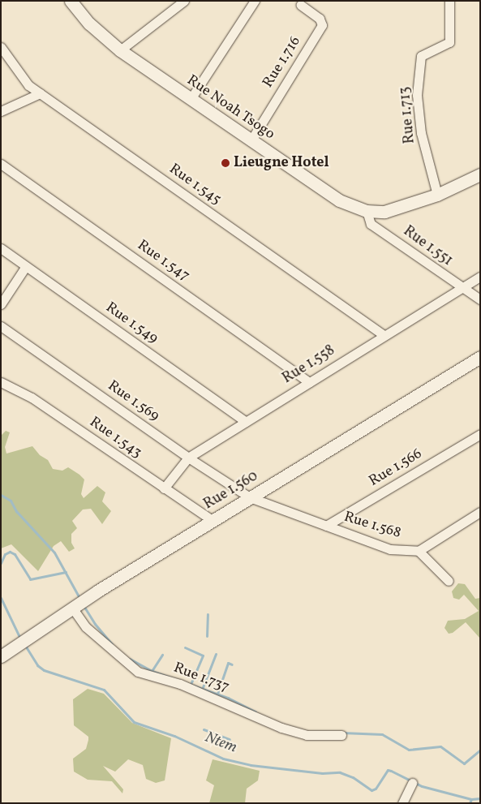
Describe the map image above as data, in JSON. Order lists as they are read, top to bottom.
{
  "streets": {
    "main road": ["Rue Noah Tsogo", "Rue 1.560"],
    "street": [
      "Rue 1.716",
      "Rue 1.713",
      "Rue 1.545",
      "Rue 1.551",
      "Rue 1.547",
      "Rue 1.549",
      "Rue 1.558",
      "Rue 1.569",
      "Rue 1.543",
      "Rue 1.566",
      "Rue 1.568",
      "Rue 1.737"
    ]
  },
  "crossings": [
    ["Rue 1.716", "Rue Noah Tsogo"],
    ["Rue Noah Tsogo", "Rue 1.713"],
    ["Rue Noah Tsogo", "Rue 1.551"],
    ["Rue 1.545", "Rue 1.558"],
    ["Rue 1.551", "Rue 1.558"],
    ["Rue 1.547", "Rue 1.558"],
    ["Rue 1.549", "Rue 1.558"],
    ["Rue 1.558", "Rue 1.569"],
    ["Rue 1.558", "Rue 1.543"],
    ["Rue 1.569", "Rue 1.560"],
    ["Rue 1.569", "Rue 1.568"],
    ["Rue 1.543", "Rue 1.560"],
    ["Rue 1.566", "Rue 1.568"],
    ["Rue 1.560", "Rue 1.568"],
    ["Rue 1.560", "Rue 1.737"]
  ],
  "water": ["Ntem"],
  "places": ["Lieugne Hotel"]
}
